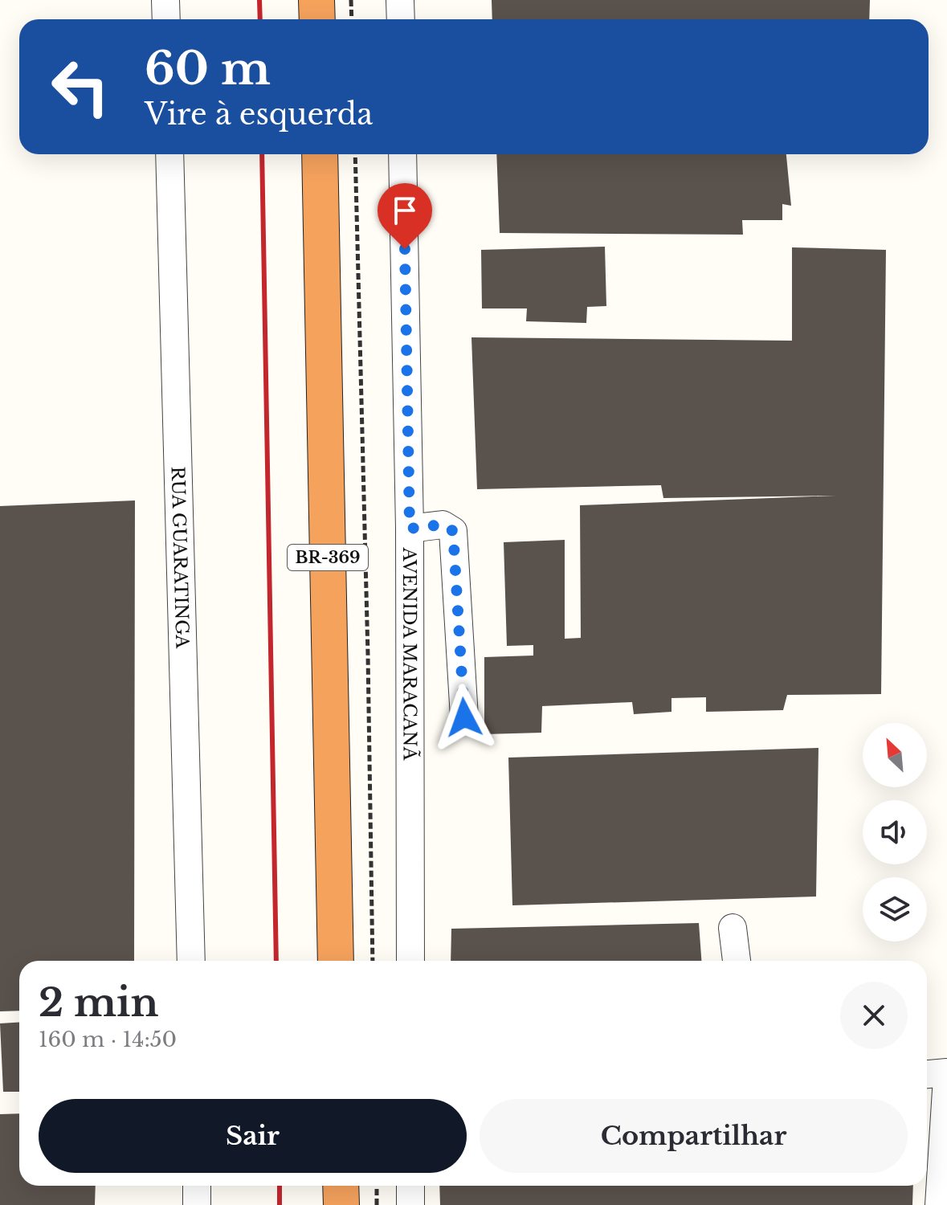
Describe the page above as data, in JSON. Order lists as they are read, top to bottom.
{
  "streets": {
    "highway": ["BR-369"],
    "street": ["RUA GUARATINGA", "AVENIDA MARACANÃ"]
  },
  "north": "top left",
  "page": {
    "turn": ["60 m", "Vire à esquerda"],
    "heading": ["2 min", "160 m · 14:50"],
    "buttons": ["Sair", "Compartilhar"]
  }
}
